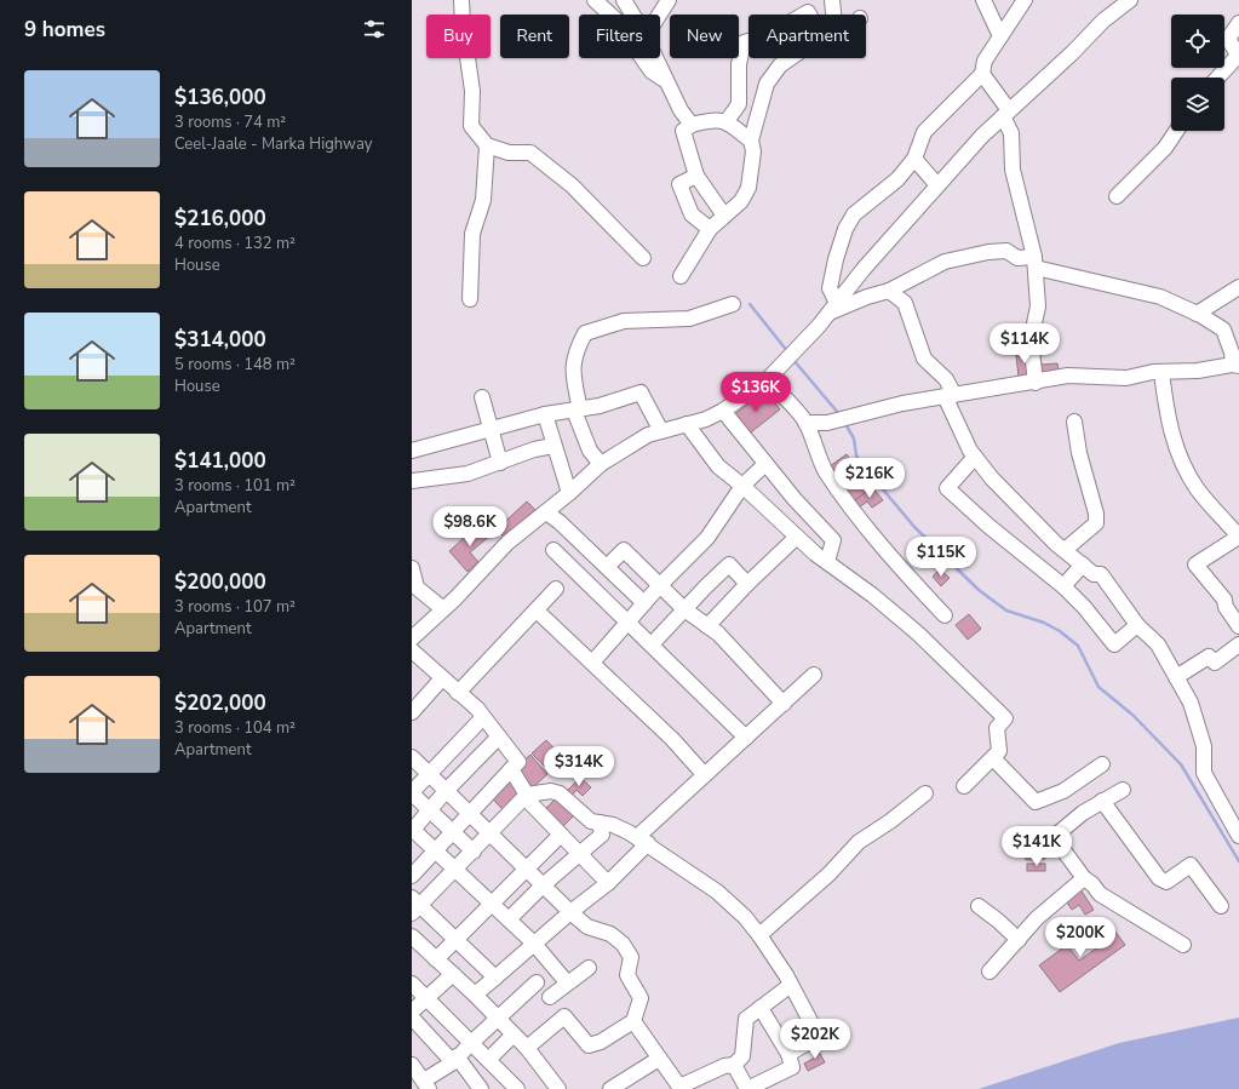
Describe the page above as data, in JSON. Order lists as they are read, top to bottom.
{
  "page": {
    "heading": "9 homes",
    "chip": [
      "Buy",
      "Rent",
      "Filters",
      "New",
      "Apartment"
    ],
    "list": [
      {
        "name": "$136,000",
        "note": "3 rooms · 74 m² · Ceel-Jaale - Marka Highway"
      },
      {
        "name": "$216,000",
        "note": "4 rooms · 132 m² · House"
      },
      {
        "name": "$314,000",
        "note": "5 rooms · 148 m² · House"
      },
      {
        "name": "$141,000",
        "note": "3 rooms · 101 m² · Apartment"
      },
      {
        "name": "$200,000",
        "note": "3 rooms · 107 m² · Apartment"
      },
      {
        "name": "$202,000",
        "note": "3 rooms · 104 m² · Apartment"
      }
    ],
    "price": [
      "$114K",
      "$136K",
      "$216K",
      "$98.6K",
      "$115K",
      "$314K",
      "$141K",
      "$200K",
      "$202K"
    ]
  }
}
